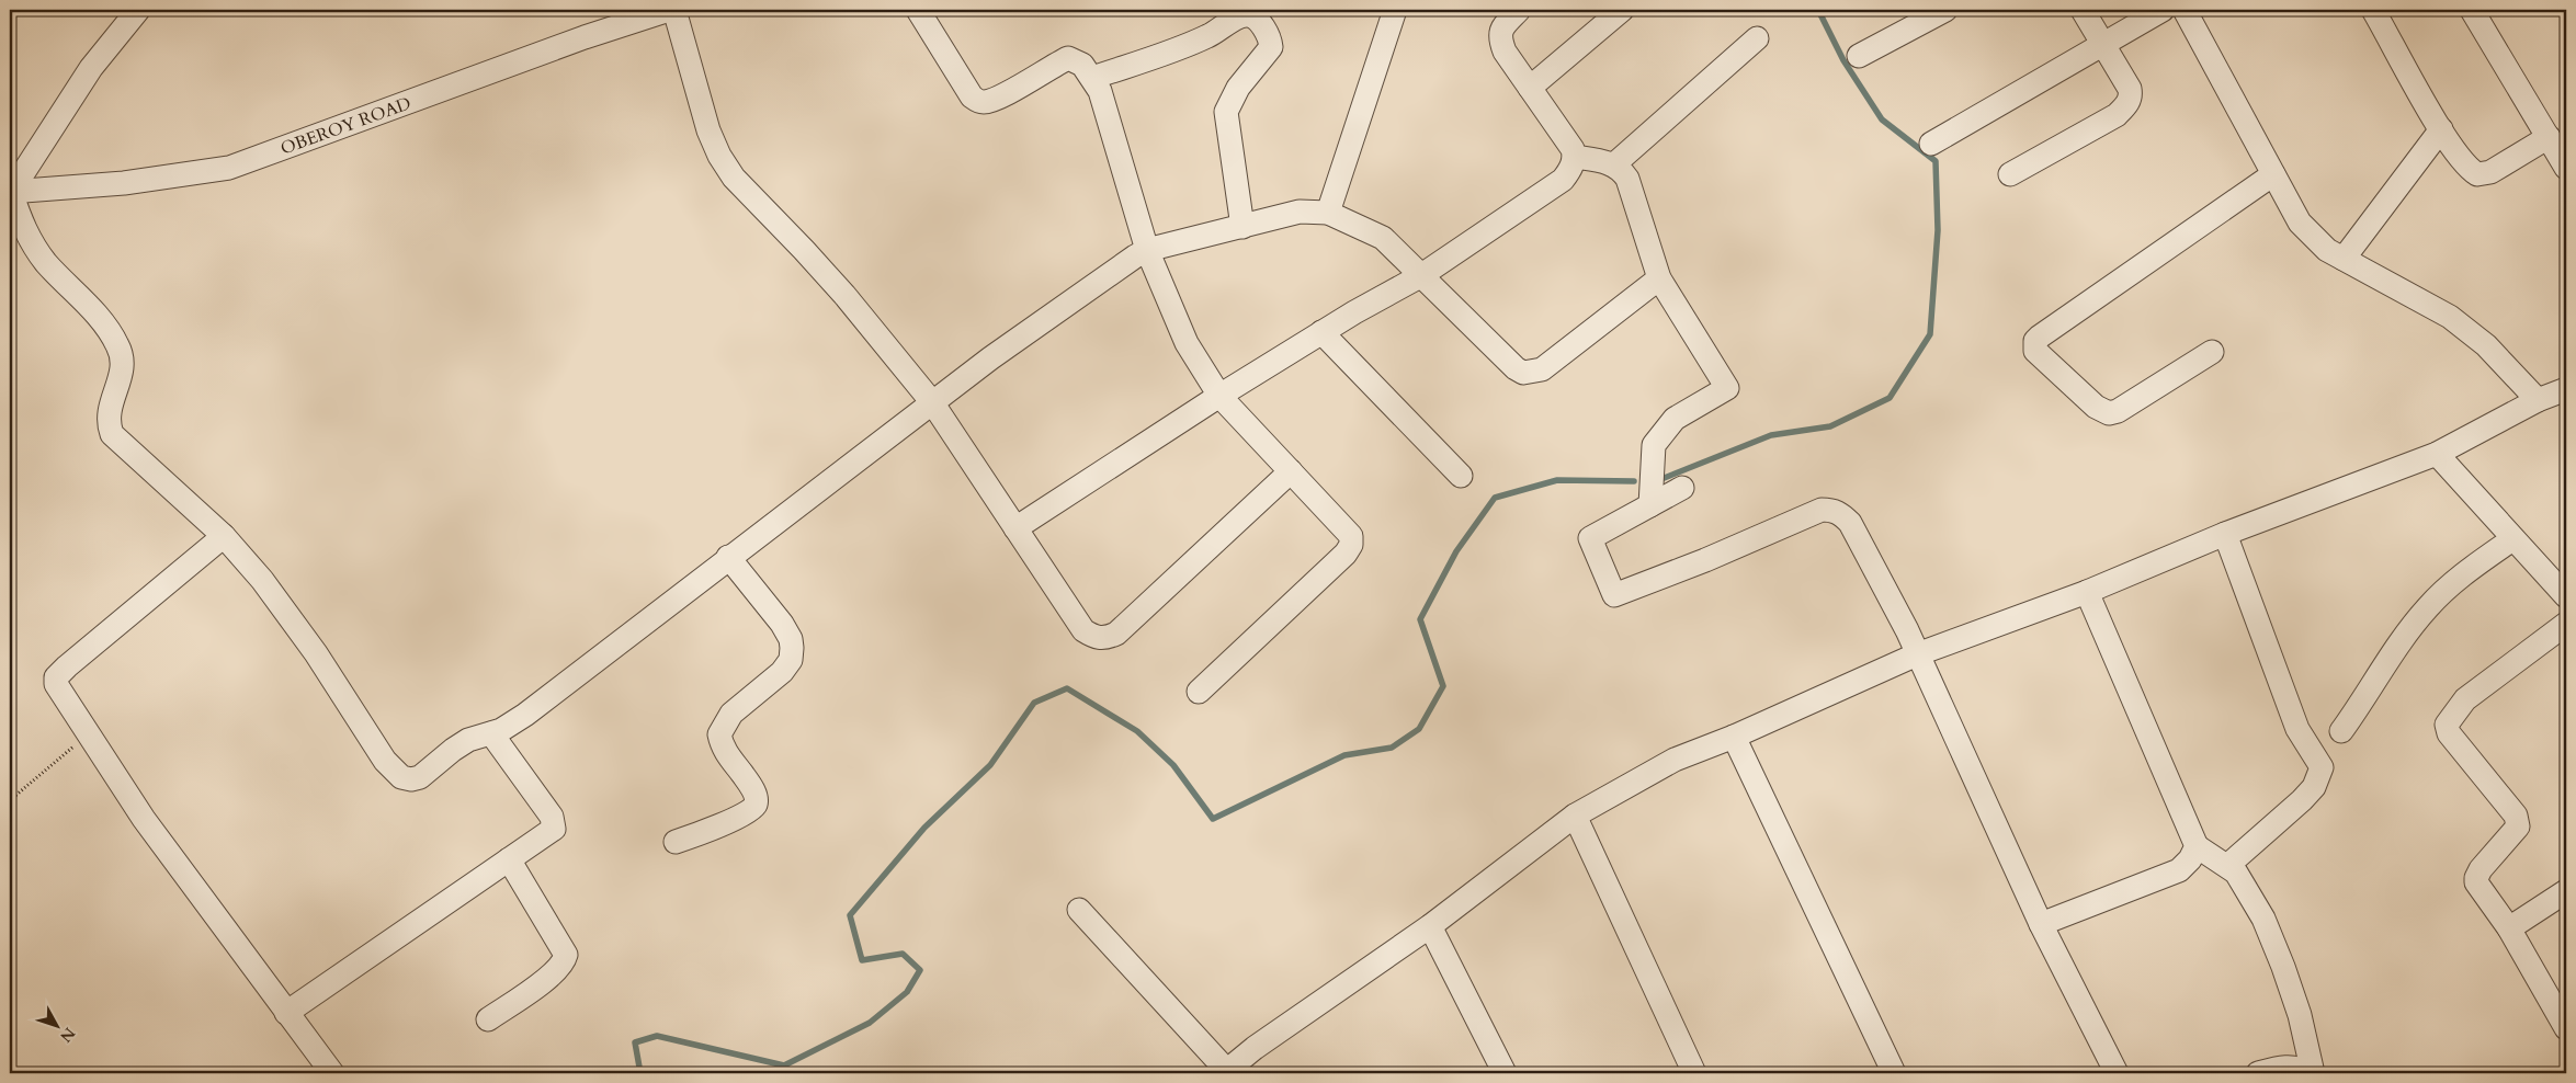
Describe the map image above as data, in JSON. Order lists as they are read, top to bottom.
{
  "streets": {
    "street": ["OBEROY ROAD"]
  },
  "north": "bottom right"
}
